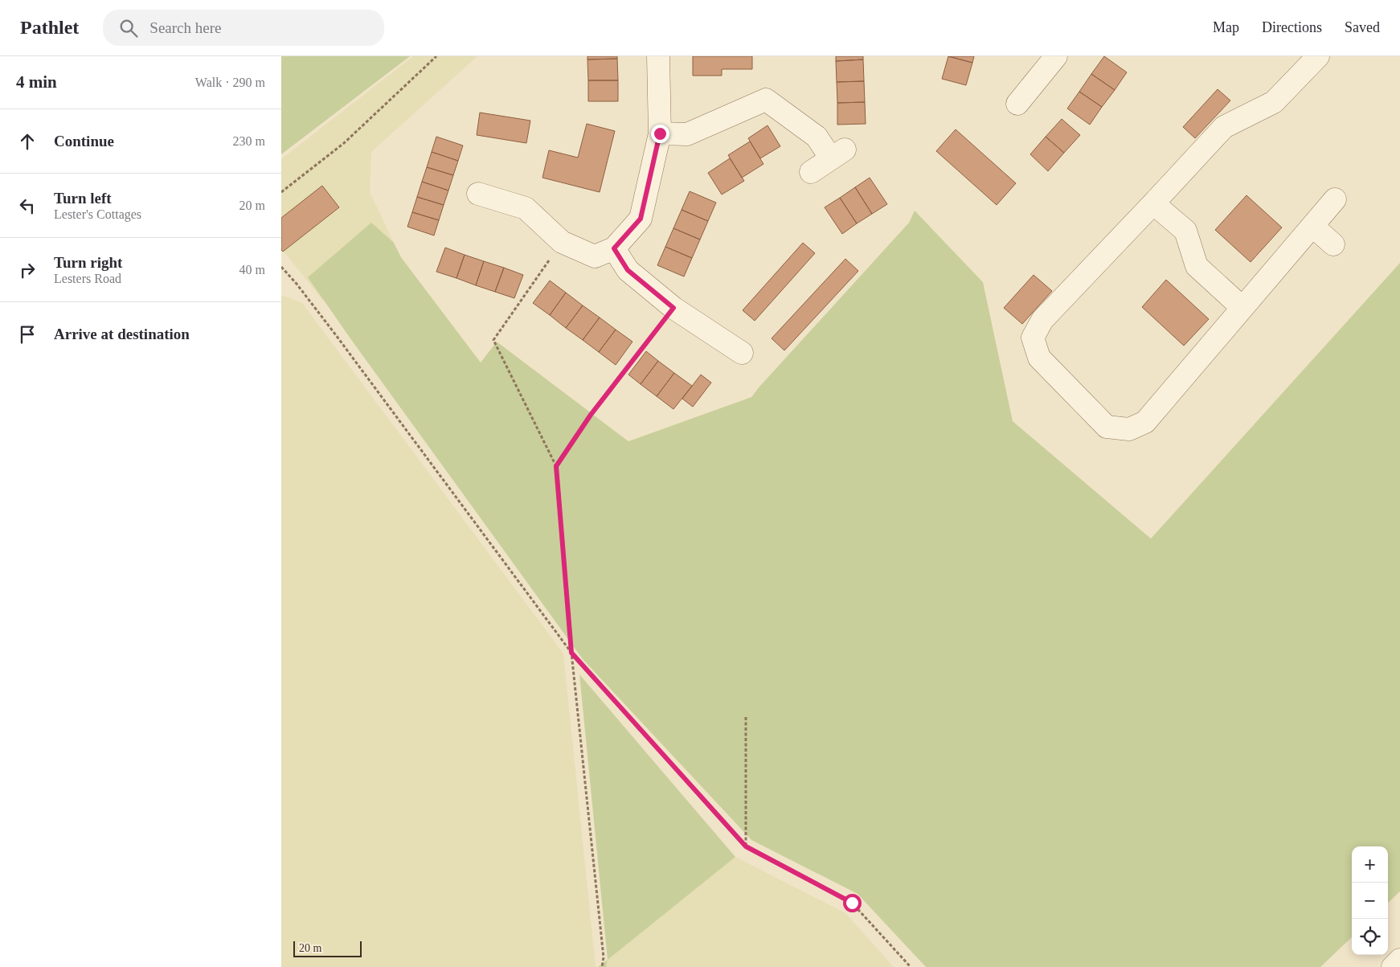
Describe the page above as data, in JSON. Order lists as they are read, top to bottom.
{
  "scale_bar": "20 m",
  "page": {
    "header": "Pathlet",
    "search": "Search here",
    "nav": ["Map", "Directions", "Saved"],
    "heading": ["4 min", "Walk · 290 m"],
    "list": [
      ["Continue", "230 m"],
      ["Turn left", "Lester's Cottages", "20 m"],
      ["Turn right", "Lesters Road", "40 m"],
      "Arrive at destination"
    ],
    "map_buttons": ["+", "−"],
    "scale": "20 m"
  }
}
